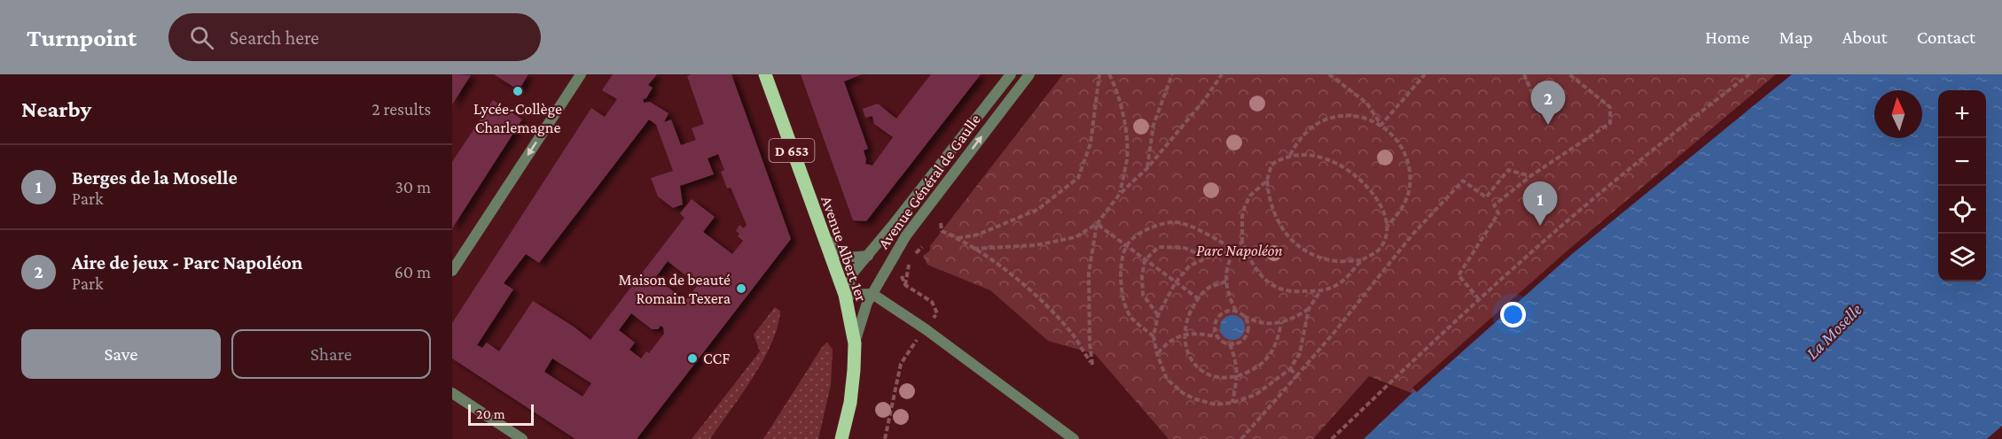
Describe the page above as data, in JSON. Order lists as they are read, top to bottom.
{
  "streets": {
    "main road": ["D 653", "Avenue Albert 1er"],
    "street": ["Avenue Général de Gaulle"]
  },
  "crossings": [
    ["Avenue Général de Gaulle", "Avenue Albert 1er"]
  ],
  "water": ["La Moselle"],
  "parks": ["Parc Napoléon"],
  "places": ["Lycée-Collège Charlemagne", "Maison de beauté Romain Texera", "CCF"],
  "scale_bar": "20 m",
  "north": "top",
  "page": {
    "header": "Turnpoint",
    "search": "Search here",
    "nav": [
      "Home",
      "Map",
      "About",
      "Contact"
    ],
    "heading": ["Nearby", "2 results"],
    "pins": ["2", "1"],
    "map_buttons": ["+", "−"],
    "list": [
      {
        "mark": "1",
        "name": "Berges de la Moselle",
        "note": "Park",
        "value": "30 m"
      },
      {
        "mark": "2",
        "name": "Aire de jeux - Parc Napoléon",
        "note": "Park",
        "value": "60 m"
      }
    ],
    "buttons": ["Save", "Share"],
    "scale": "20 m"
  }
}
